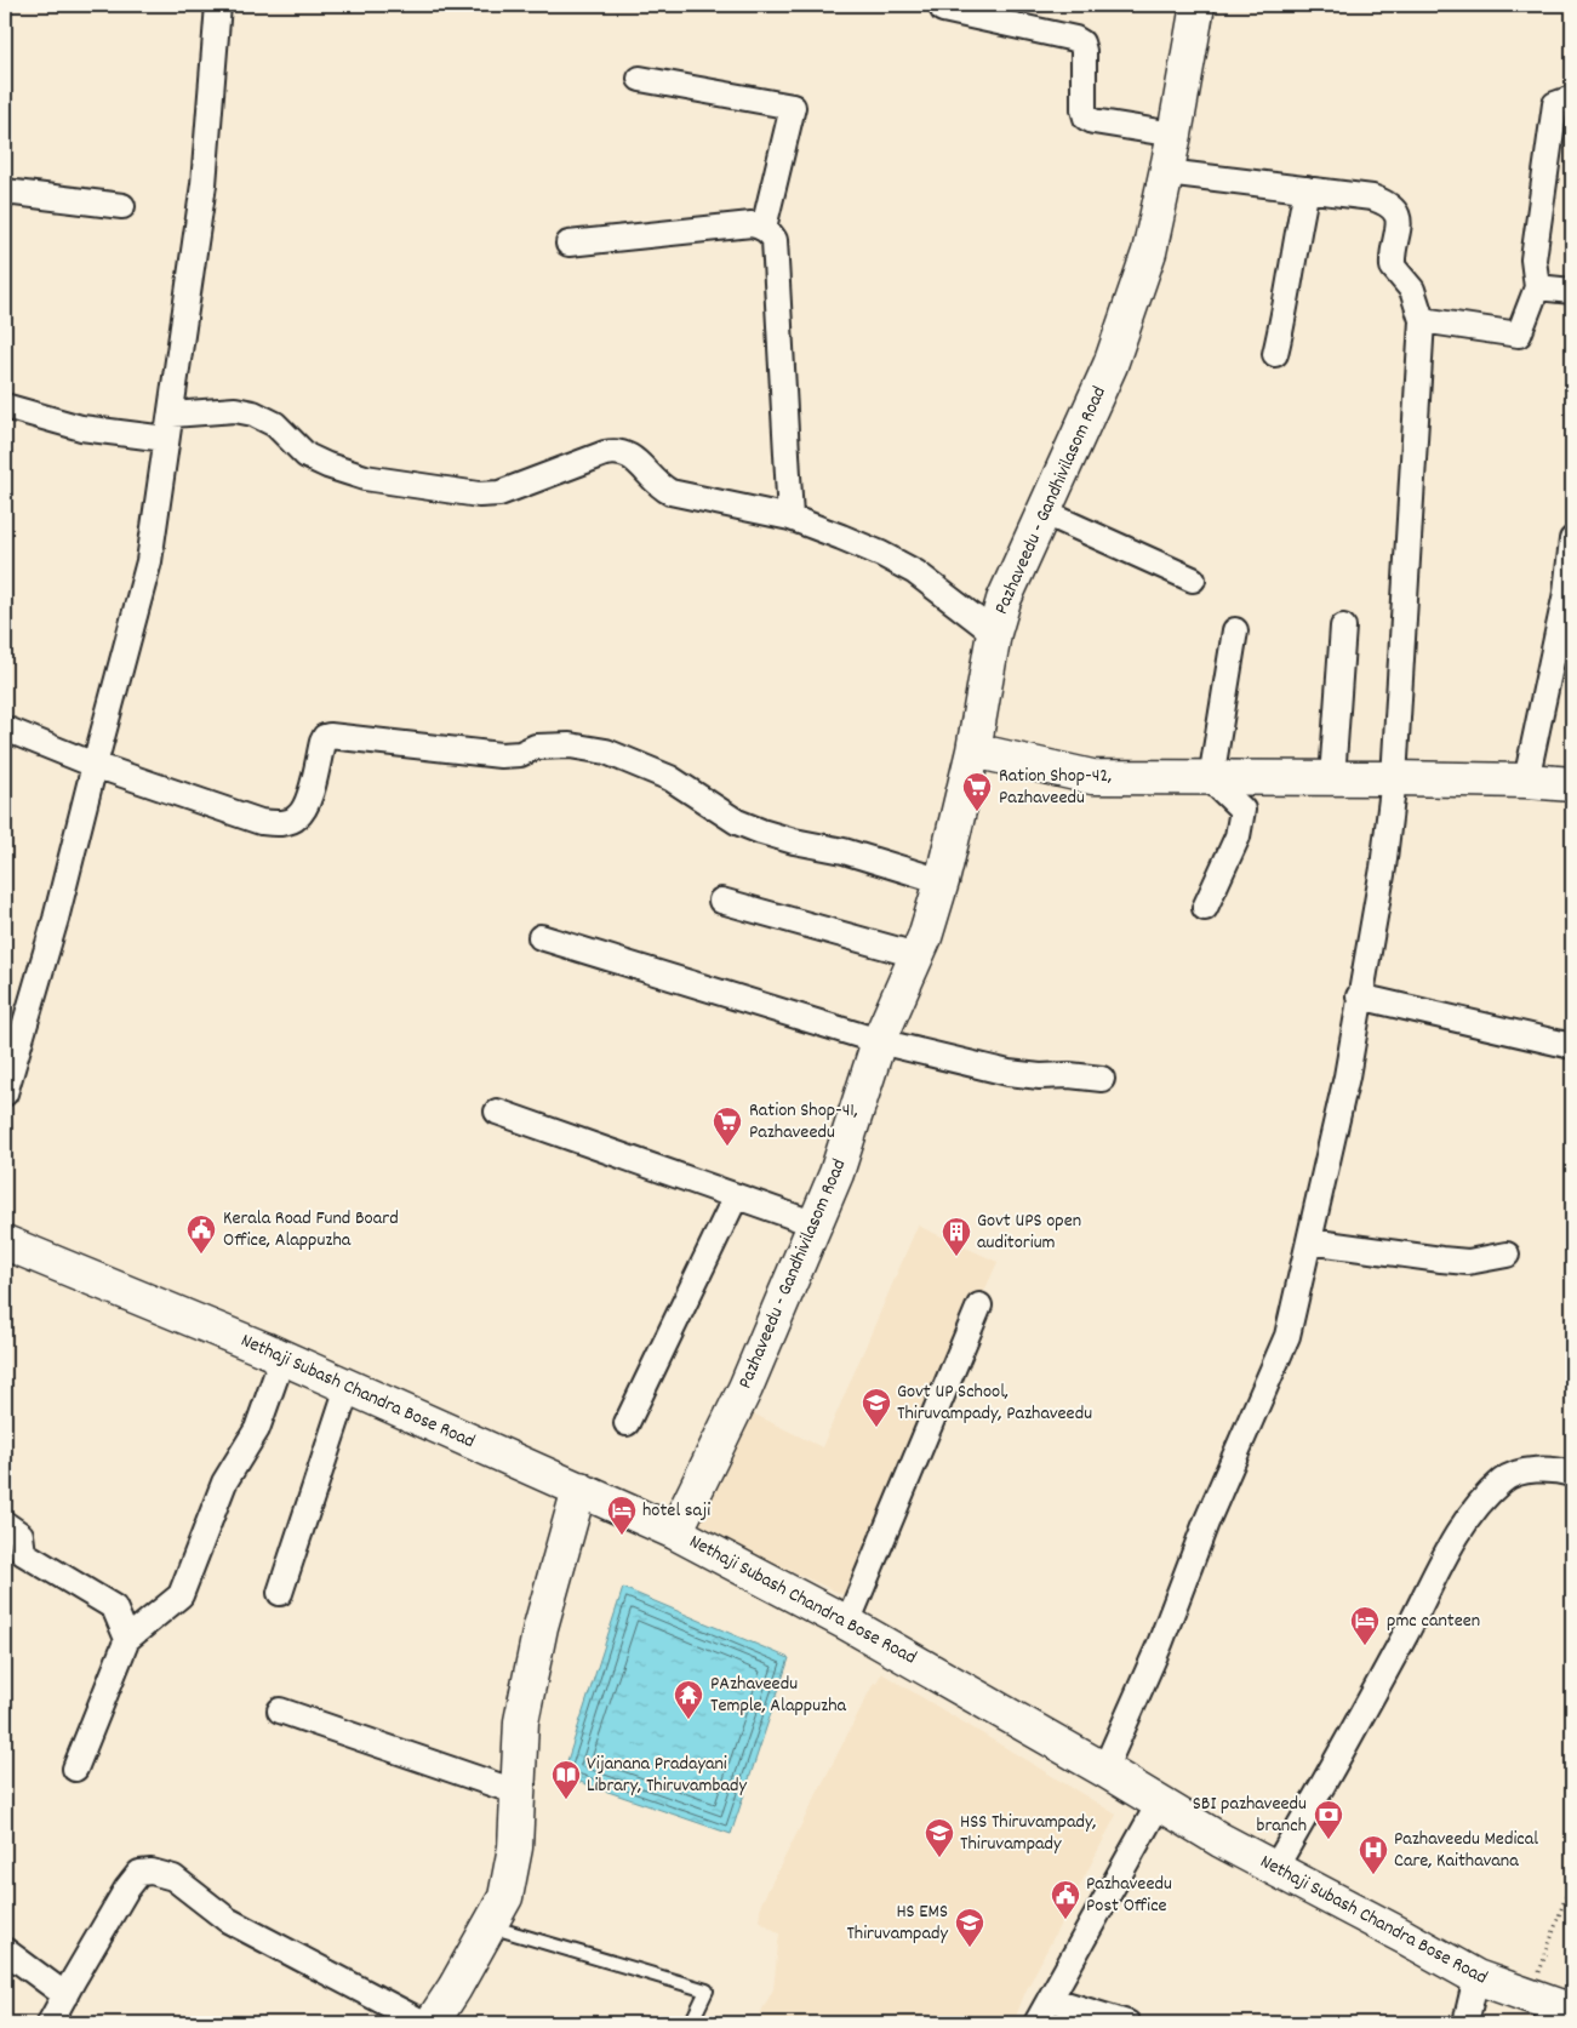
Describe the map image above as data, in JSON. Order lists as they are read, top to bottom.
{
  "streets": {
    "main road": ["Pazhaveedu - Gandhivilasom Road", "Nethaji Subash Chandra Bose Road"]
  },
  "crossings": [
    ["Pazhaveedu - Gandhivilasom Road", "Nethaji Subash Chandra Bose Road"]
  ],
  "places": {
    "supermarket": ["Ration Shop-42, Pazhaveedu", "Ration Shop-41, Pazhaveedu"],
    "public building": ["Kerala Road Fund Board Office, Alappuzha", "Pazhaveedu Post Office"],
    "building": ["Govt UPS open auditorium"],
    "school or university": ["Govt UP School, Thiruvampady, Pazhaveedu", "HSS Thiruvampady, Thiruvampady", "HS EMS Thiruvampady"],
    "hotel": ["hotel saji", "pmc canteen"],
    "temple": ["PAzhaveedu Temple, Alappuzha"],
    "library": ["Vijanana Pradayani Library, Thiruvambady"],
    "bank": ["SBI pazhaveedu branch"],
    "hospital": ["Pazhaveedu Medical Care, Kaithavana"]
  }
}
